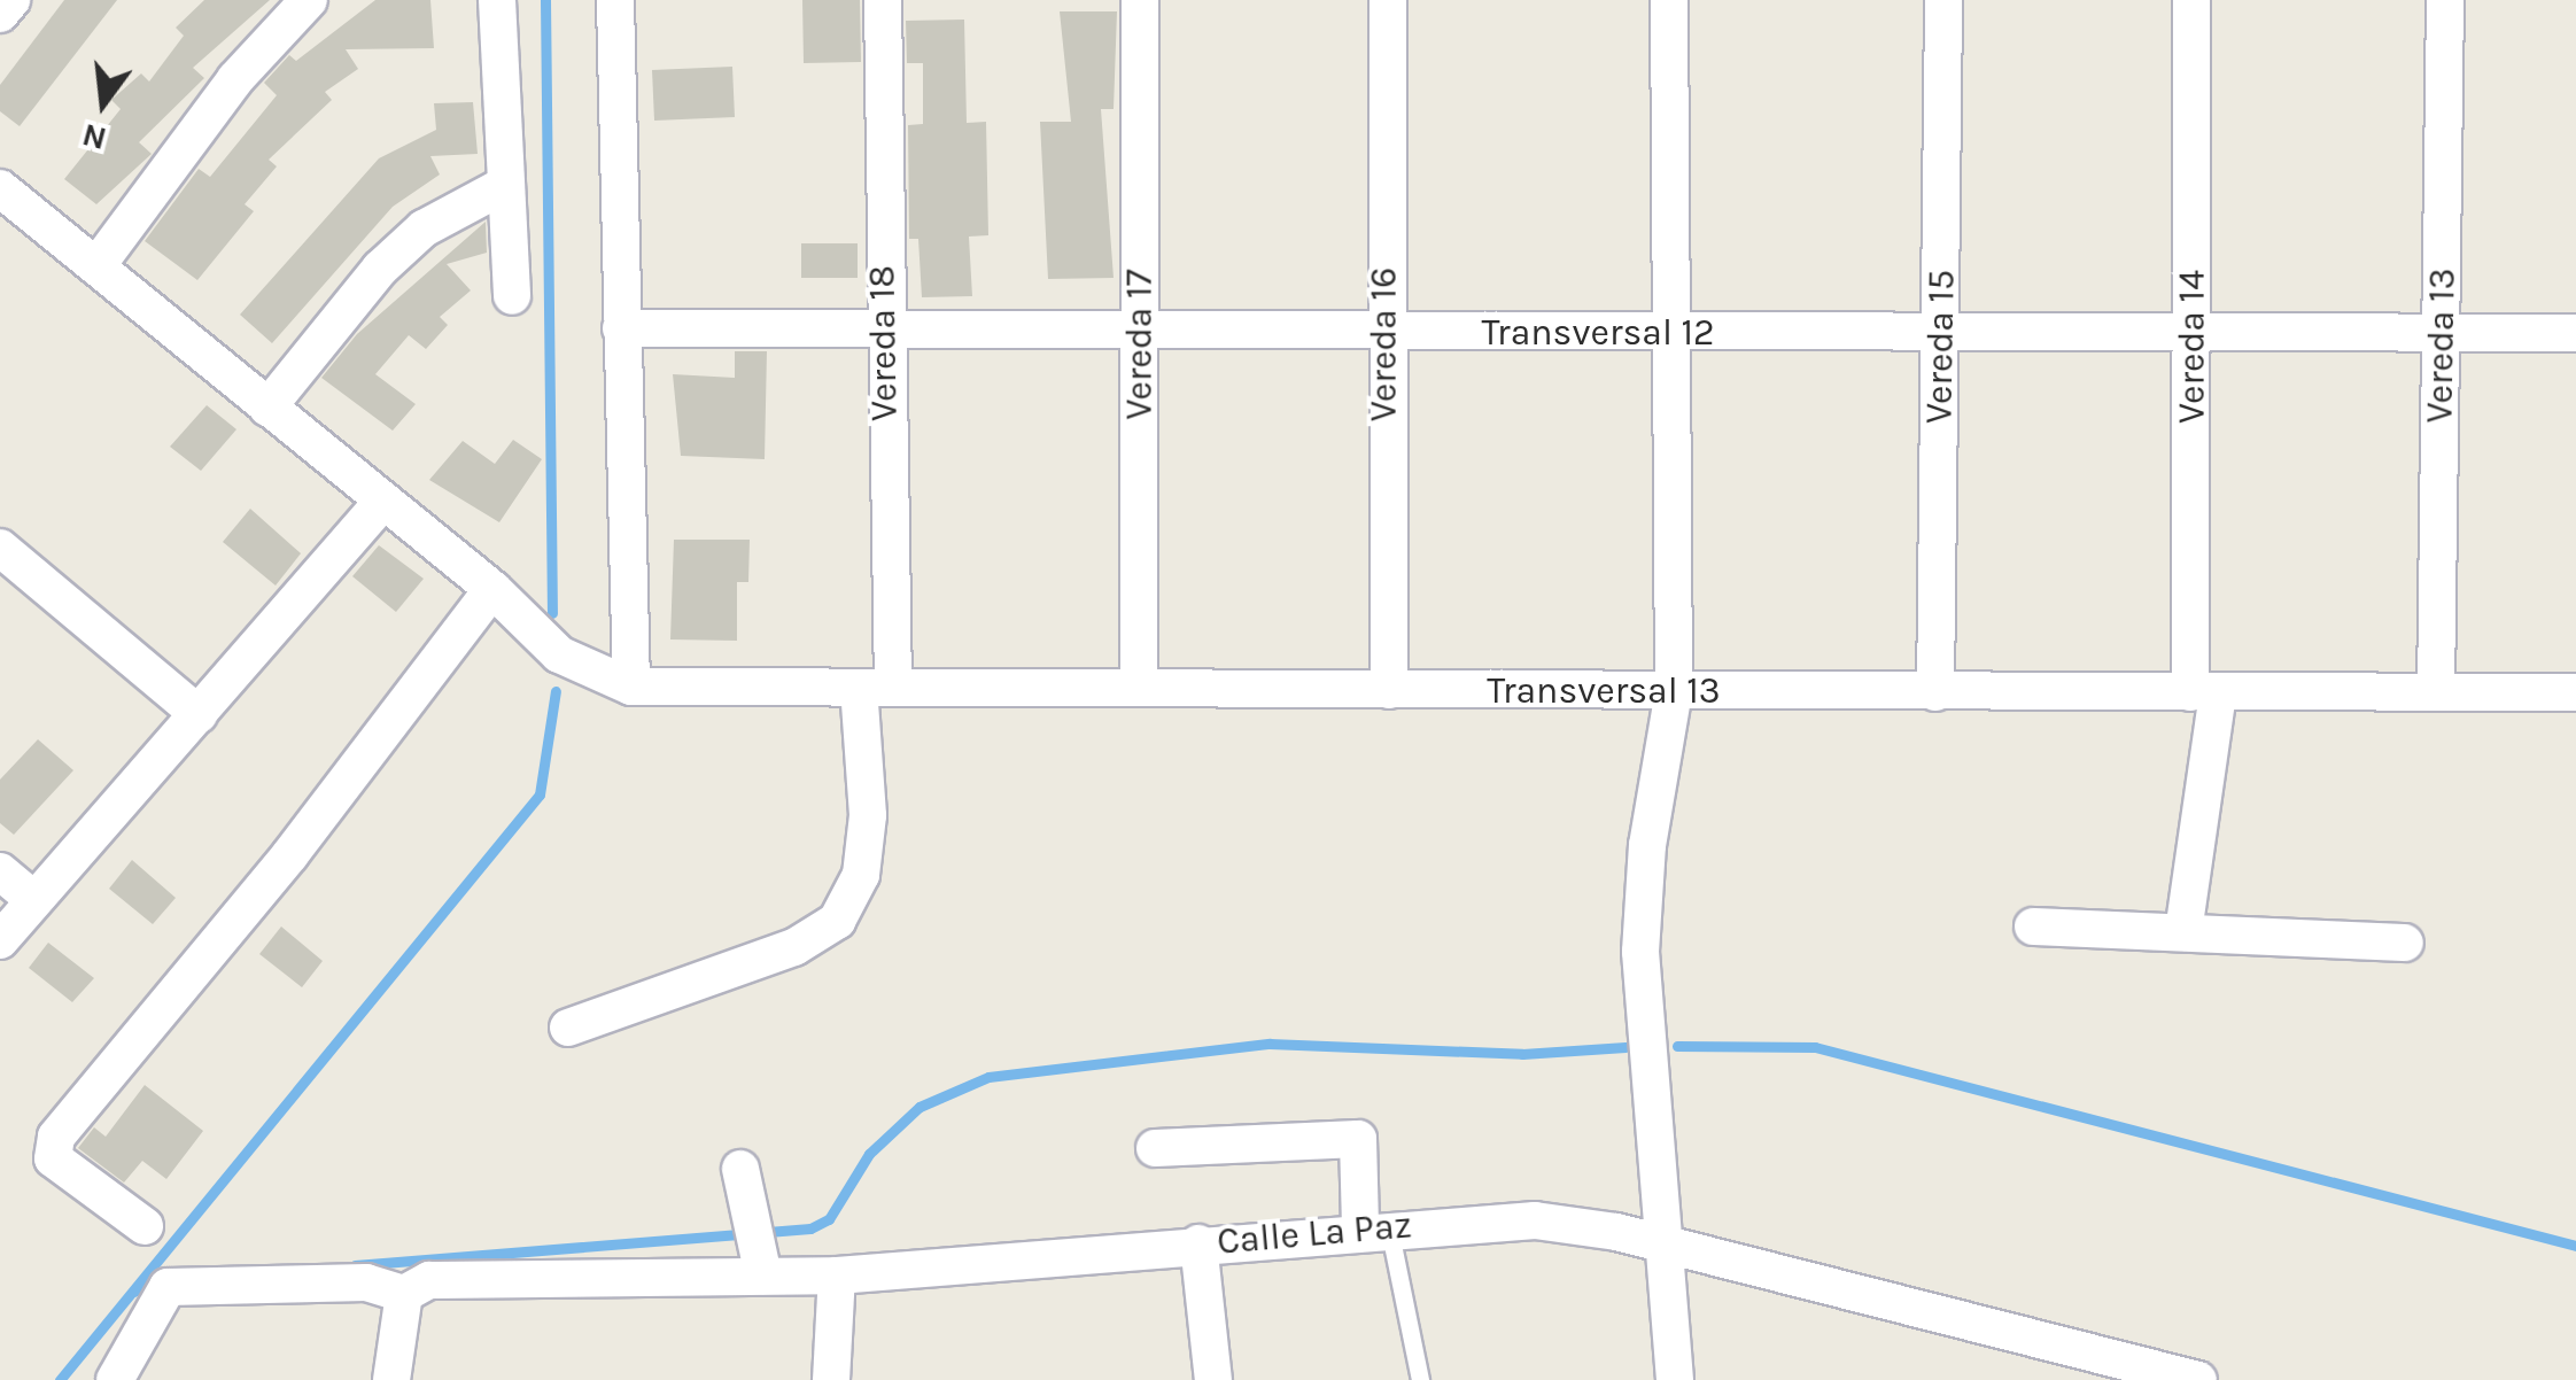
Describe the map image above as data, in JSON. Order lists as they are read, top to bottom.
{
  "streets": {
    "street": [
      "Transversal 12",
      "Vereda 18",
      "Vereda 17",
      "Vereda 16",
      "Vereda 13",
      "Vereda 15",
      "Vereda 14",
      "Transversal 13",
      "Calle La Paz"
    ]
  },
  "crossings": [
    ["Transversal 12", "Vereda 18"],
    ["Transversal 12", "Vereda 17"],
    ["Transversal 12", "Vereda 16"],
    ["Transversal 12", "Vereda 13"],
    ["Transversal 12", "Vereda 15"],
    ["Transversal 12", "Vereda 14"],
    ["Vereda 18", "Transversal 13"],
    ["Vereda 17", "Transversal 13"],
    ["Vereda 16", "Transversal 13"],
    ["Vereda 13", "Transversal 13"],
    ["Vereda 15", "Transversal 13"],
    ["Vereda 14", "Transversal 13"]
  ],
  "north": "bottom"
}
